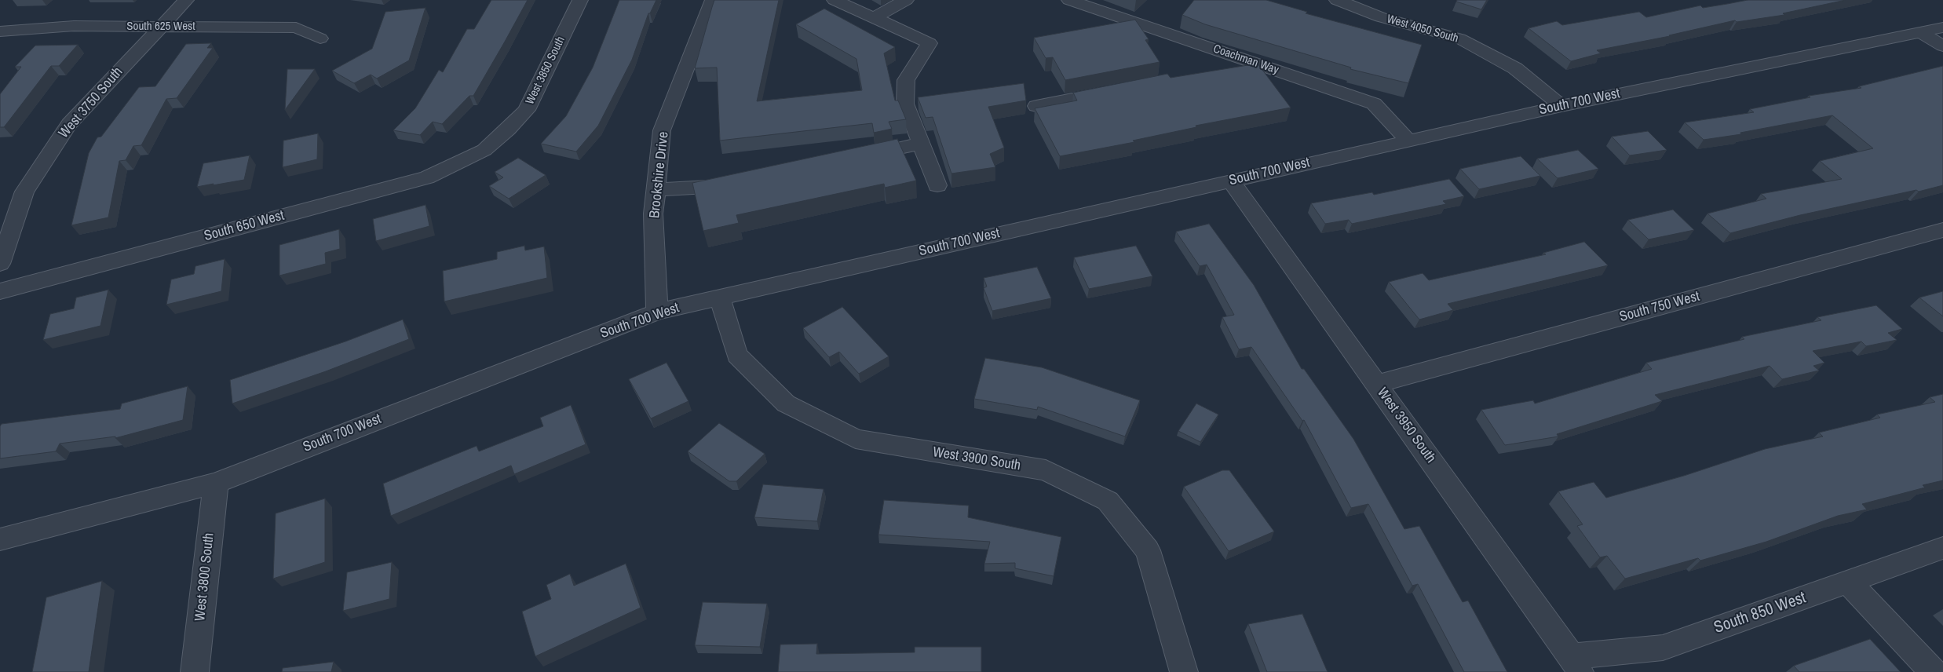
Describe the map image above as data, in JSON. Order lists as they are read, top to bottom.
{
  "streets": {
    "street": [
      "South 625 West",
      "West 4050 South",
      "Coachman Way",
      "West 3850 South",
      "South 700 West",
      "West 3750 South",
      "Brookshire Drive",
      "South 650 West",
      "South 750 West",
      "West 3950 South",
      "West 3900 South",
      "West 3800 South",
      "South 850 West"
    ]
  },
  "crossings": [
    ["South 625 West", "West 3750 South"],
    ["West 4050 South", "South 700 West"],
    ["Coachman Way", "South 700 West"],
    ["West 3850 South", "South 650 West"],
    ["South 700 West", "Brookshire Drive"],
    ["South 700 West", "West 3950 South"],
    ["South 700 West", "West 3900 South"],
    ["South 700 West", "West 3800 South"],
    ["South 750 West", "West 3950 South"],
    ["West 3950 South", "South 850 West"]
  ]
}
